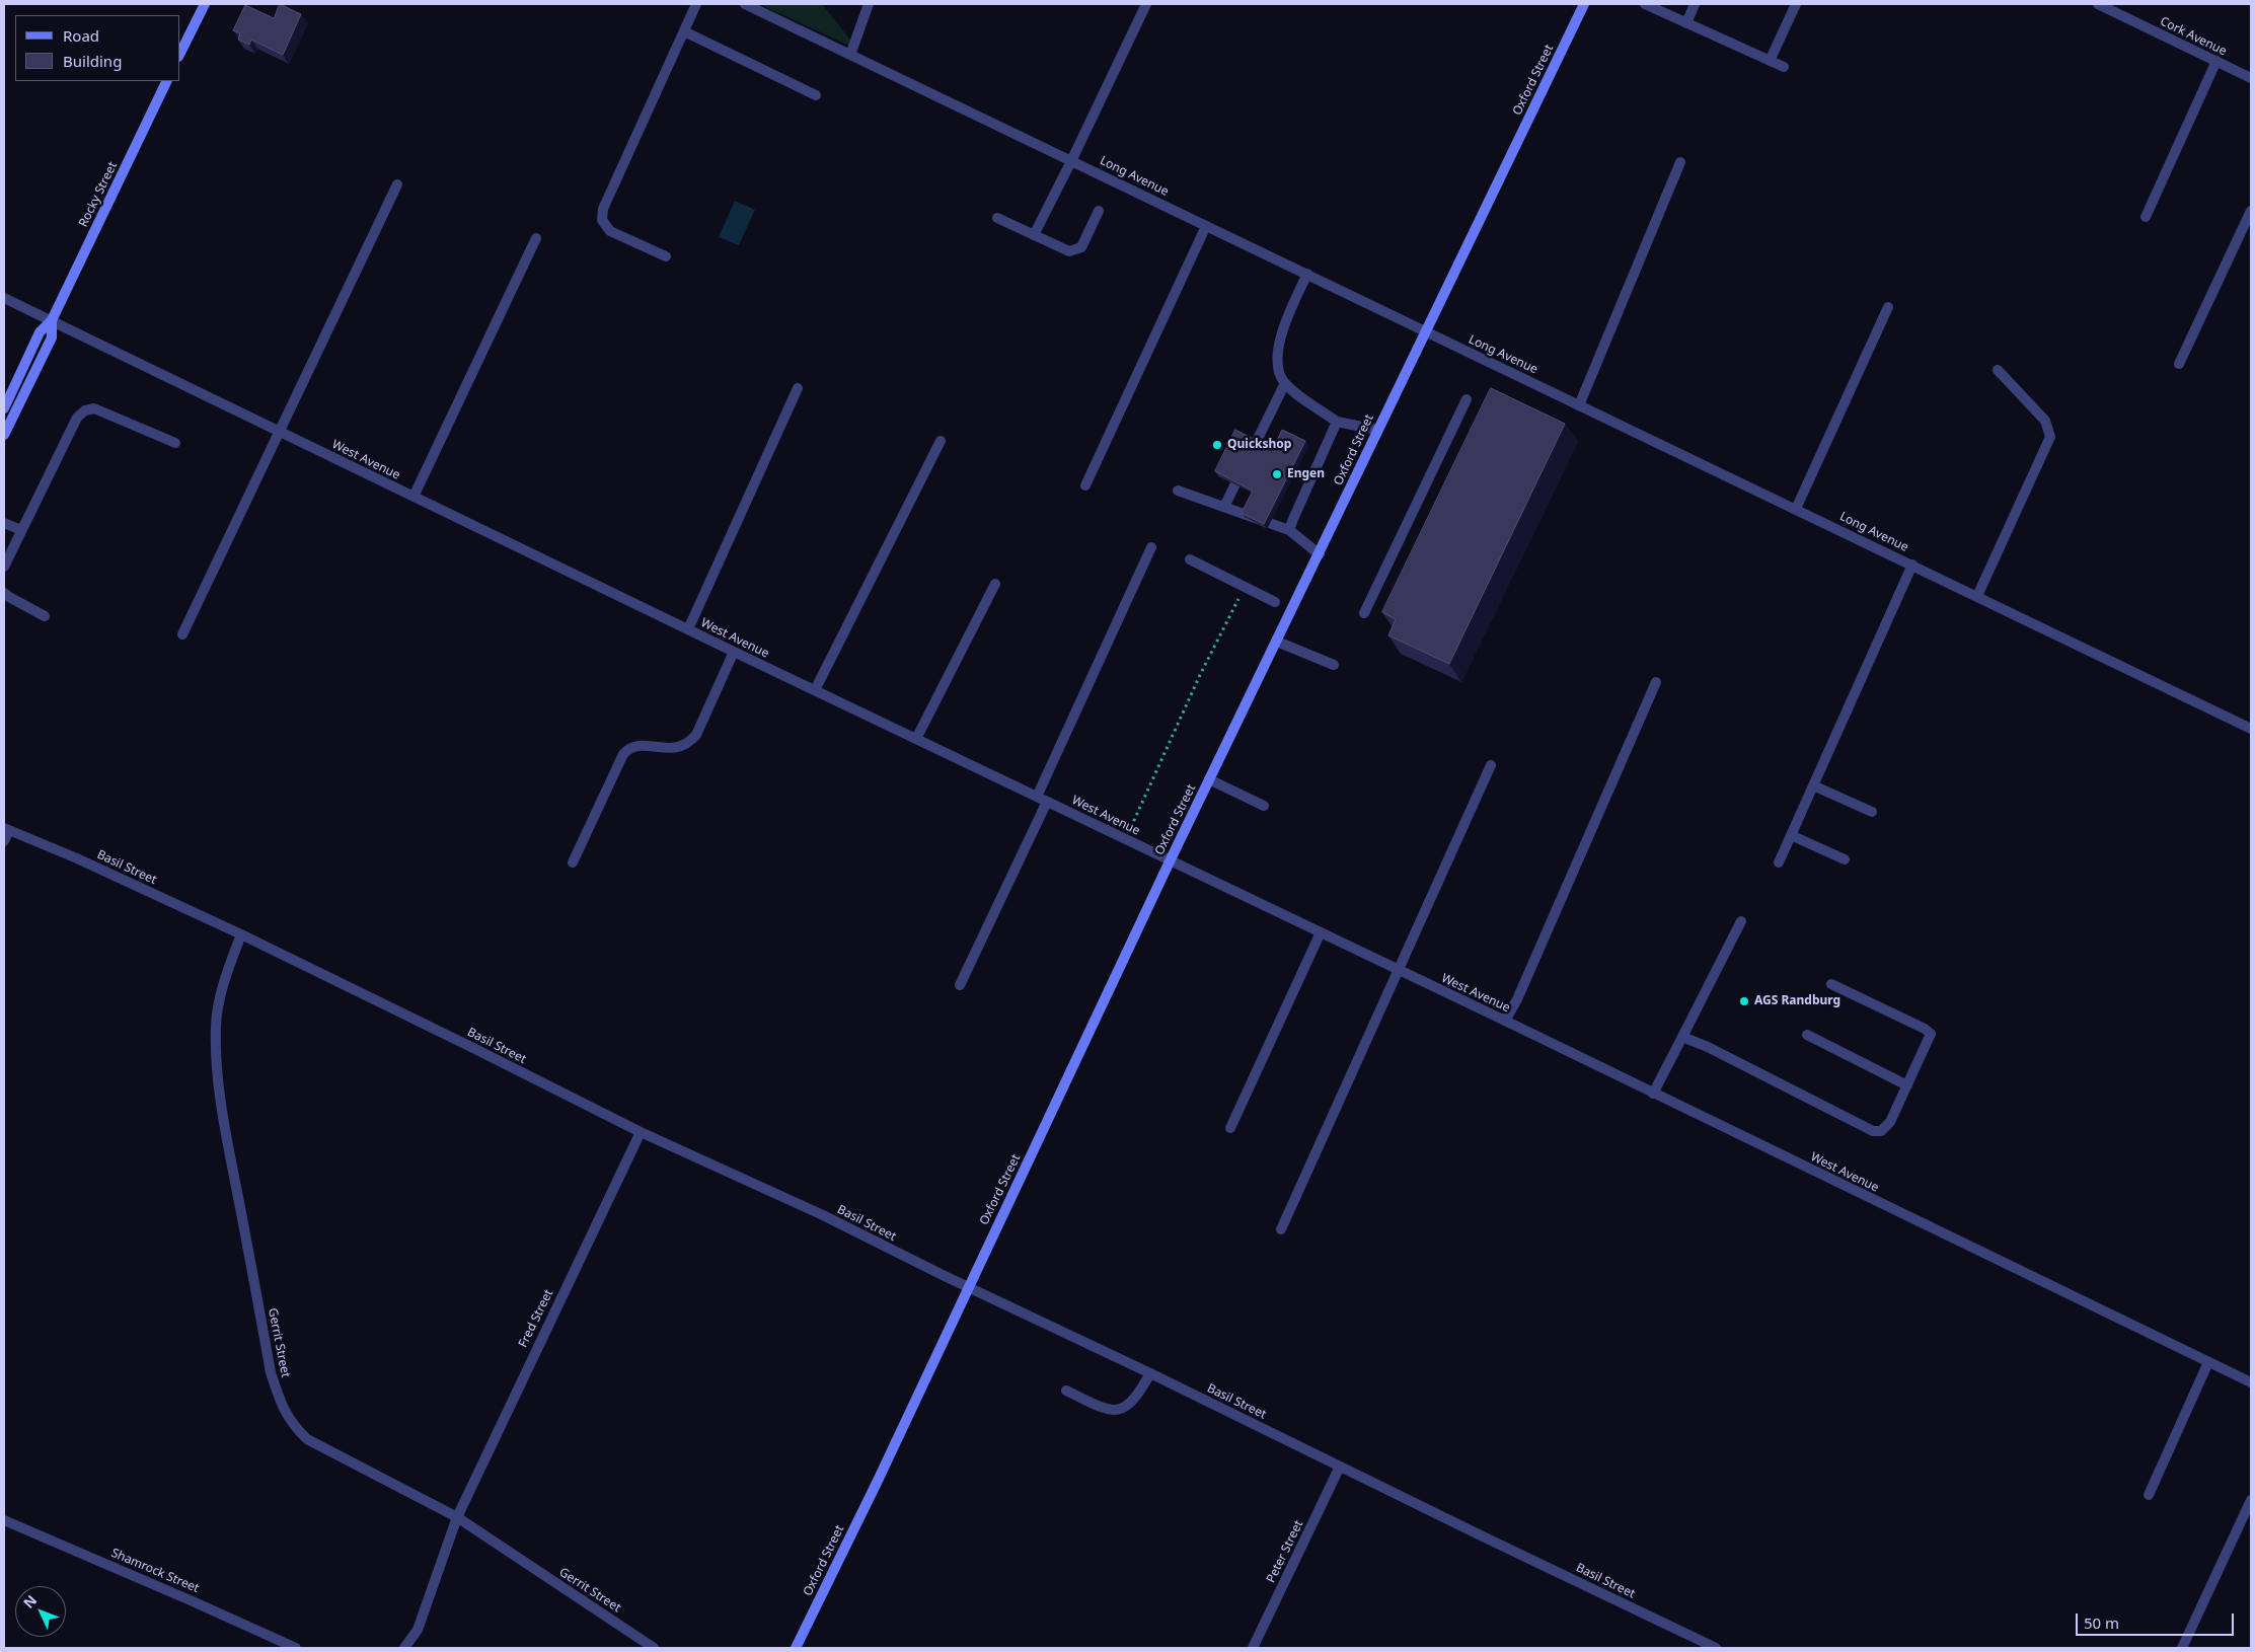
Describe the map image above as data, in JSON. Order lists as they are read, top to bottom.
{
  "streets": {
    "street": [
      "Cork Avenue",
      "Oxford Street",
      "Long Avenue",
      "Rocky Street",
      "West Avenue",
      "Basil Street",
      "Fred Street",
      "Gerrit Street",
      "Peter Street",
      "Shamrock Street"
    ]
  },
  "crossings": [
    ["Oxford Street", "Long Avenue"],
    ["Oxford Street", "West Avenue"],
    ["Oxford Street", "Basil Street"],
    ["Rocky Street", "West Avenue"],
    ["Basil Street", "Fred Street"],
    ["Basil Street", "Gerrit Street"],
    ["Basil Street", "Peter Street"],
    ["Fred Street", "Gerrit Street"]
  ],
  "places": ["Quickshop", "Engen", "AGS Randburg"],
  "legend": ["Road", "Building"],
  "scale_bar": "50 m",
  "north": "top left"
}
